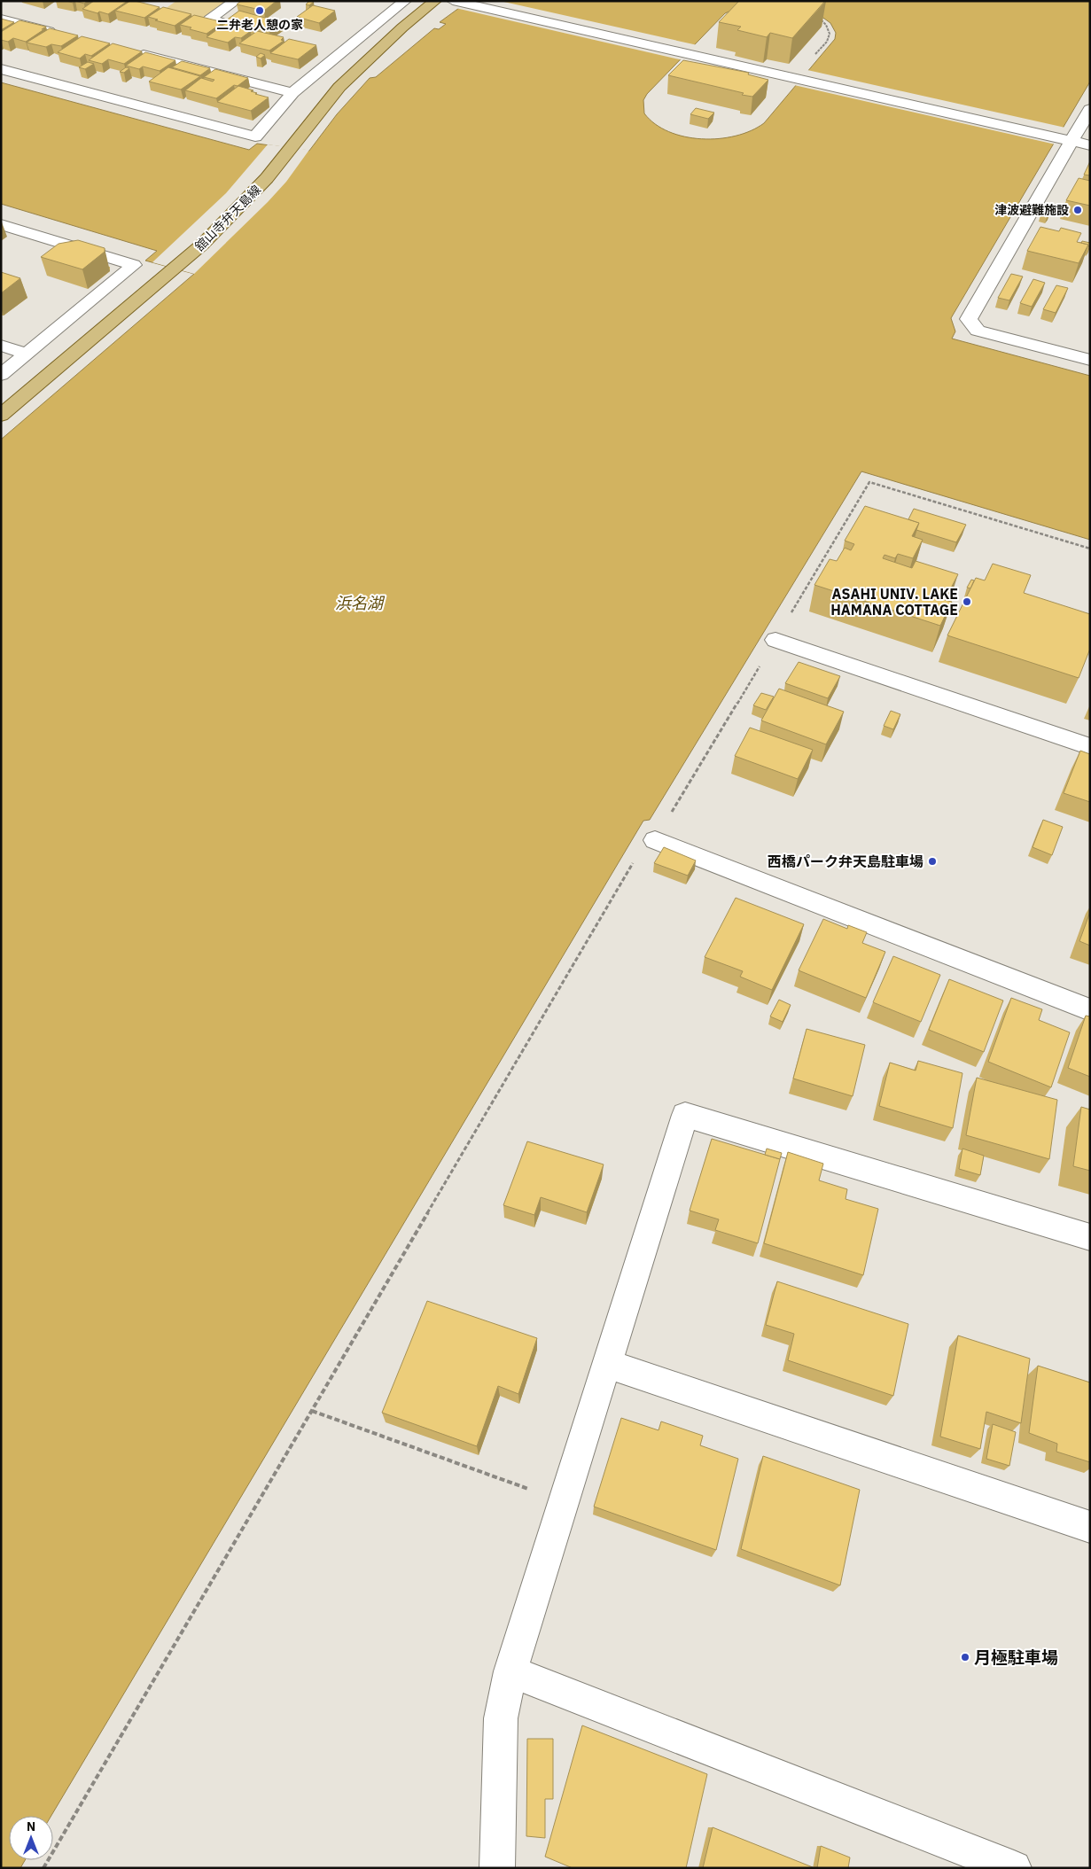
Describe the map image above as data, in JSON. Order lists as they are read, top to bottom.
{
  "streets": {
    "main road": ["舘山寺弁天島線"]
  },
  "water": ["浜名湖"],
  "places": [
    "二弁老人憩の家",
    "津波避難施設",
    "ASAHI UNIV. LAKE HAMANA COTTAGE",
    "西橋パーク弁天島駐車場",
    "月極駐車場"
  ],
  "north": "top"
}
